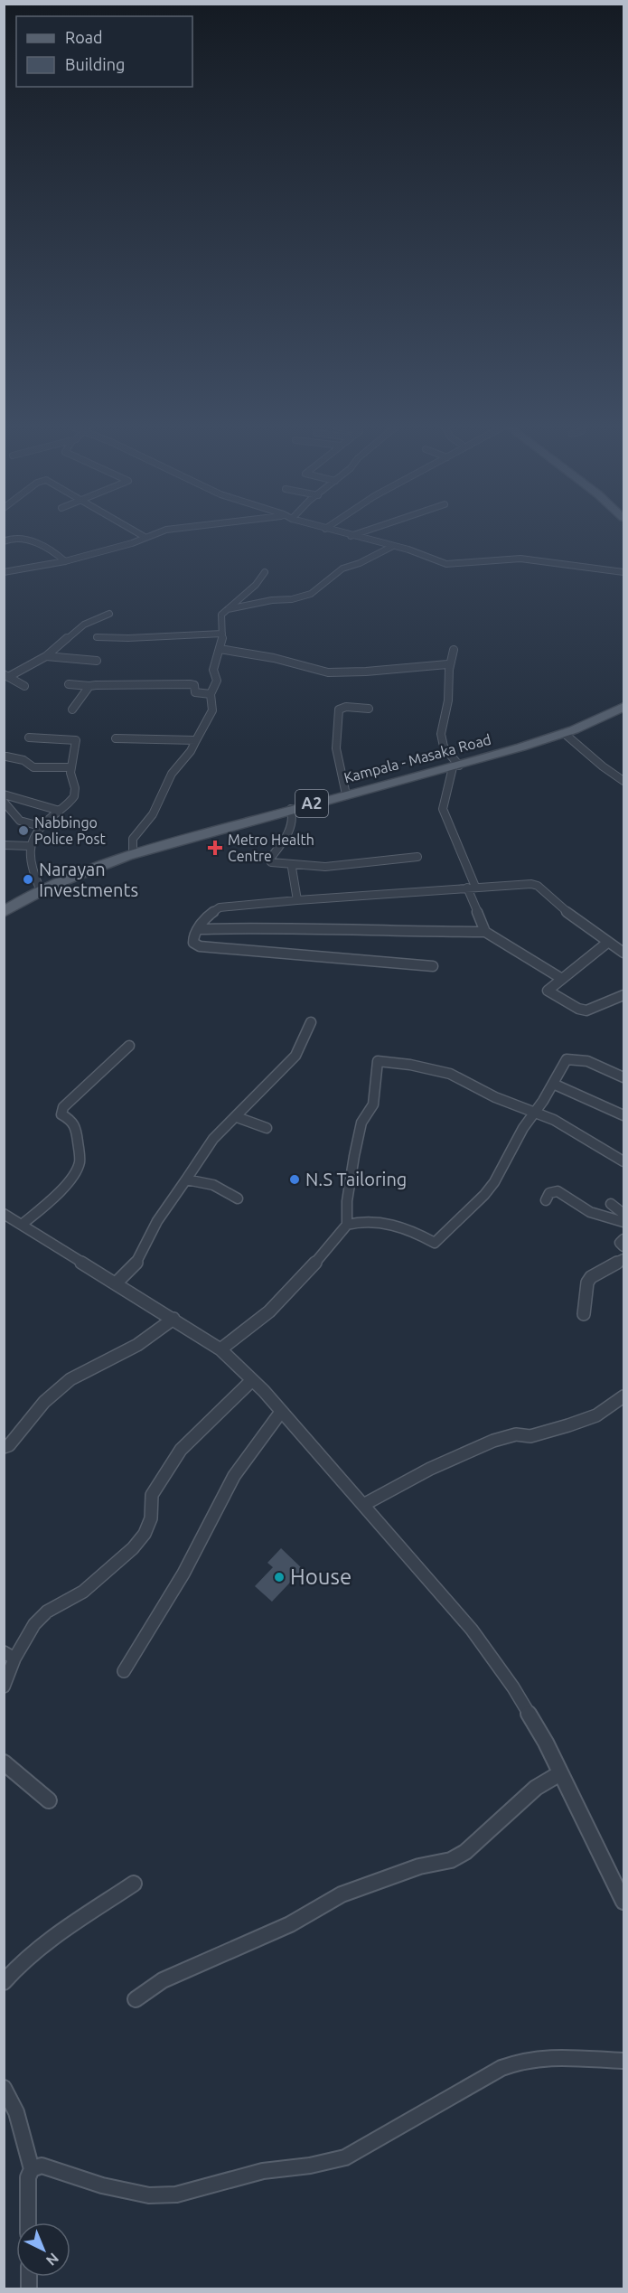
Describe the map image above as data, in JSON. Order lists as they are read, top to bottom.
{
  "streets": {
    "main road": ["Kampala - Masaka Road", "A2"]
  },
  "places": {
    "other": [
      "Nabbingo Police Post",
      "Narayan Investments",
      "N.S Tailoring",
      "House"
    ],
    "health": ["Metro Health Centre"]
  },
  "legend": ["Road", "Building"],
  "north": "bottom right"
}
